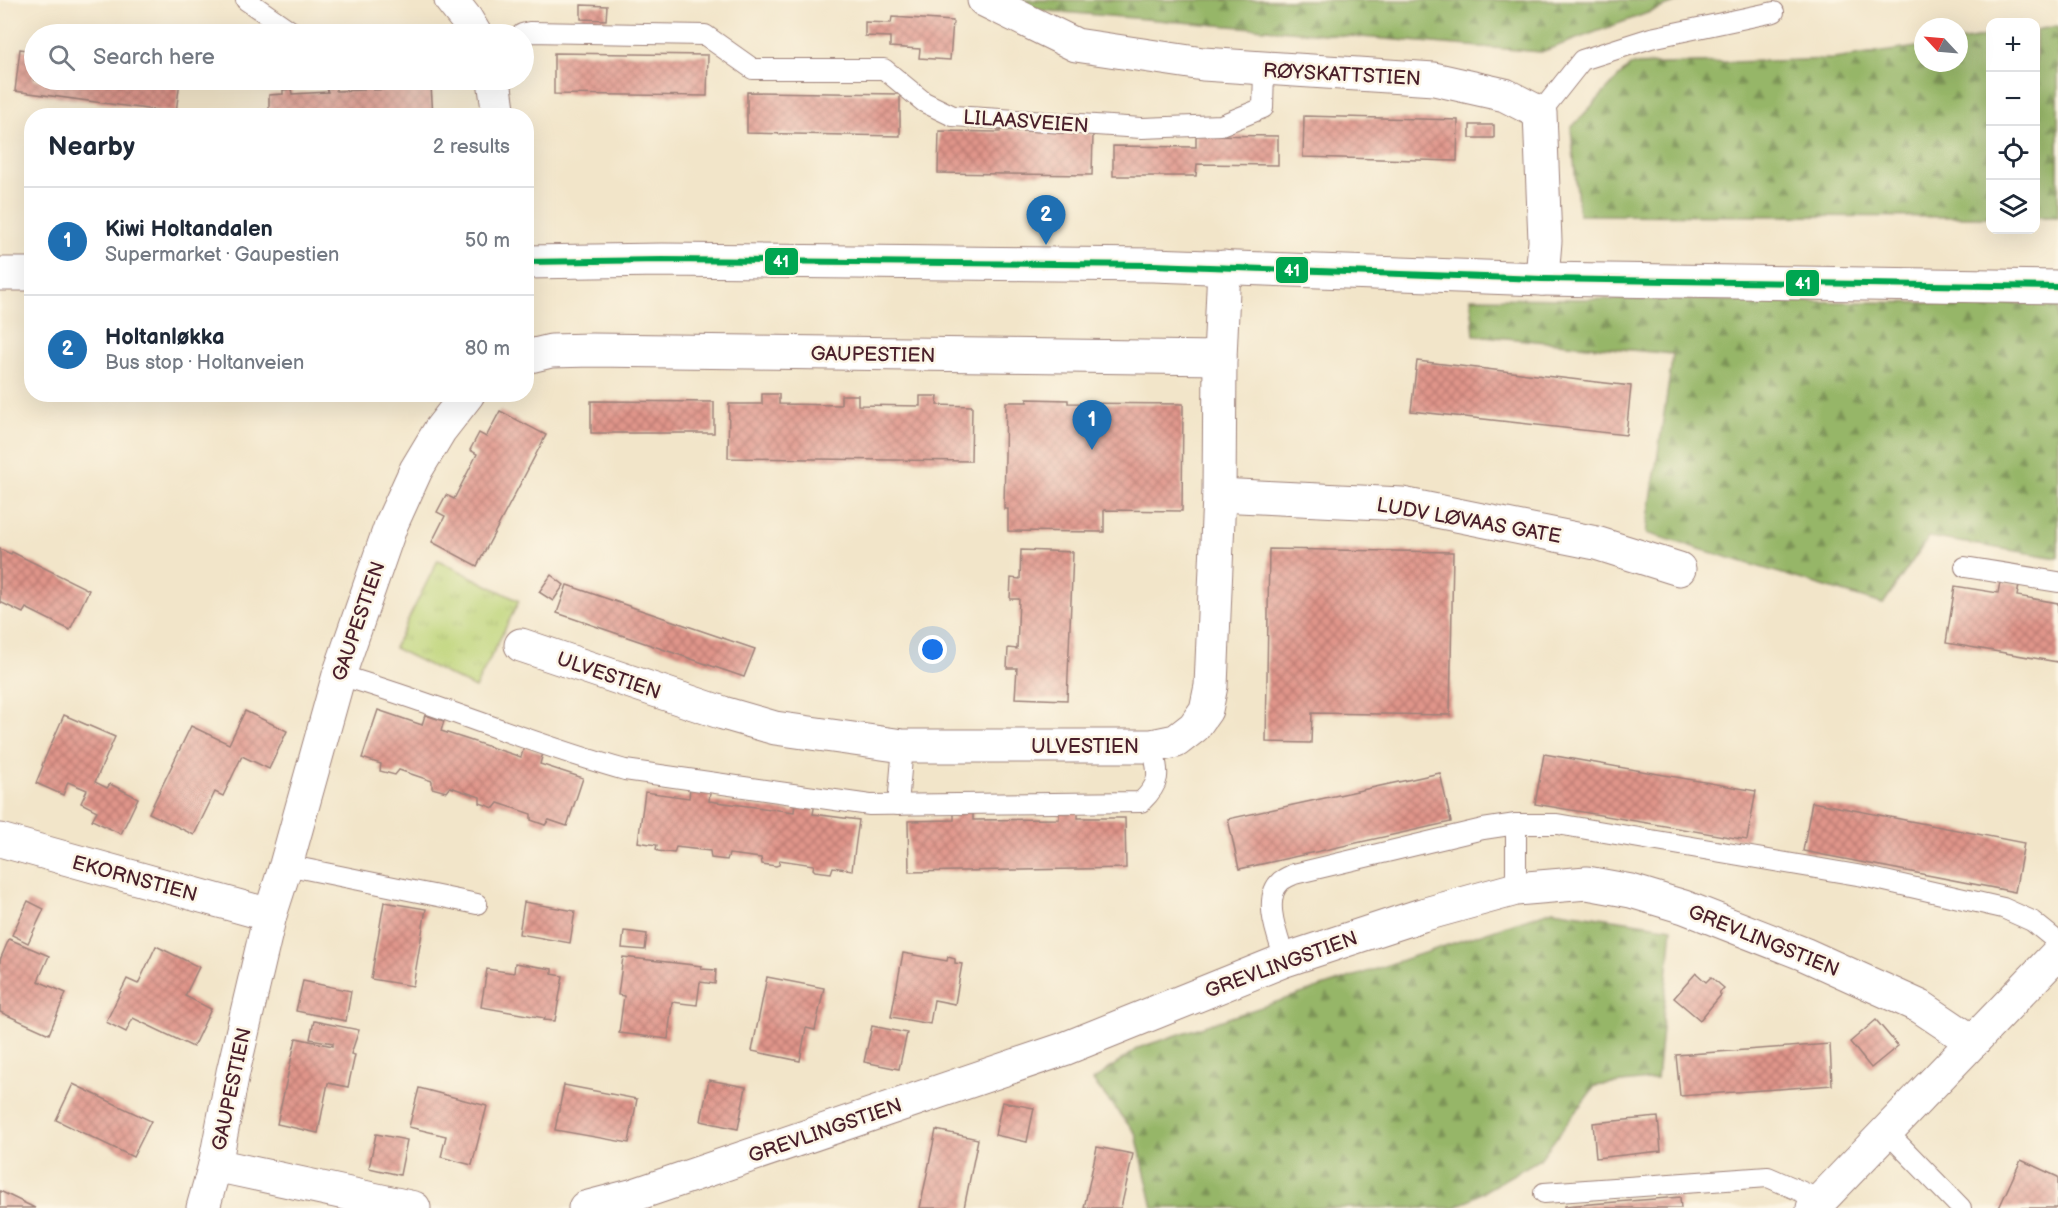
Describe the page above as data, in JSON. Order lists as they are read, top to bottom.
{
  "streets": {
    "street": [
      "RØYSKATTSTIEN",
      "GAUPESTIEN",
      "LUDV LØVAAS GATE",
      "ULVESTIEN",
      "EKORNSTIEN",
      "GREVLINGSTIEN"
    ],
    "lane": ["LILAASVEIEN"]
  },
  "crossings": [
    ["RØYSKATTSTIEN", "LILAASVEIEN"],
    ["GAUPESTIEN", "ULVESTIEN"],
    ["GAUPESTIEN", "EKORNSTIEN"],
    ["LUDV LØVAAS GATE", "ULVESTIEN"]
  ],
  "lines": ["transit line 41"],
  "north": "top left",
  "page": {
    "map_buttons": ["+", "−"],
    "search": "Search here",
    "heading": ["Nearby", "2 results"],
    "list": [
      {
        "mark": "1",
        "name": "Kiwi Holtandalen",
        "note": "Supermarket · Gaupestien",
        "value": "50 m"
      },
      {
        "mark": "2",
        "name": "Holtanløkka",
        "note": "Bus stop · Holtanveien",
        "value": "80 m"
      }
    ],
    "pins": ["2", "1"]
  }
}
